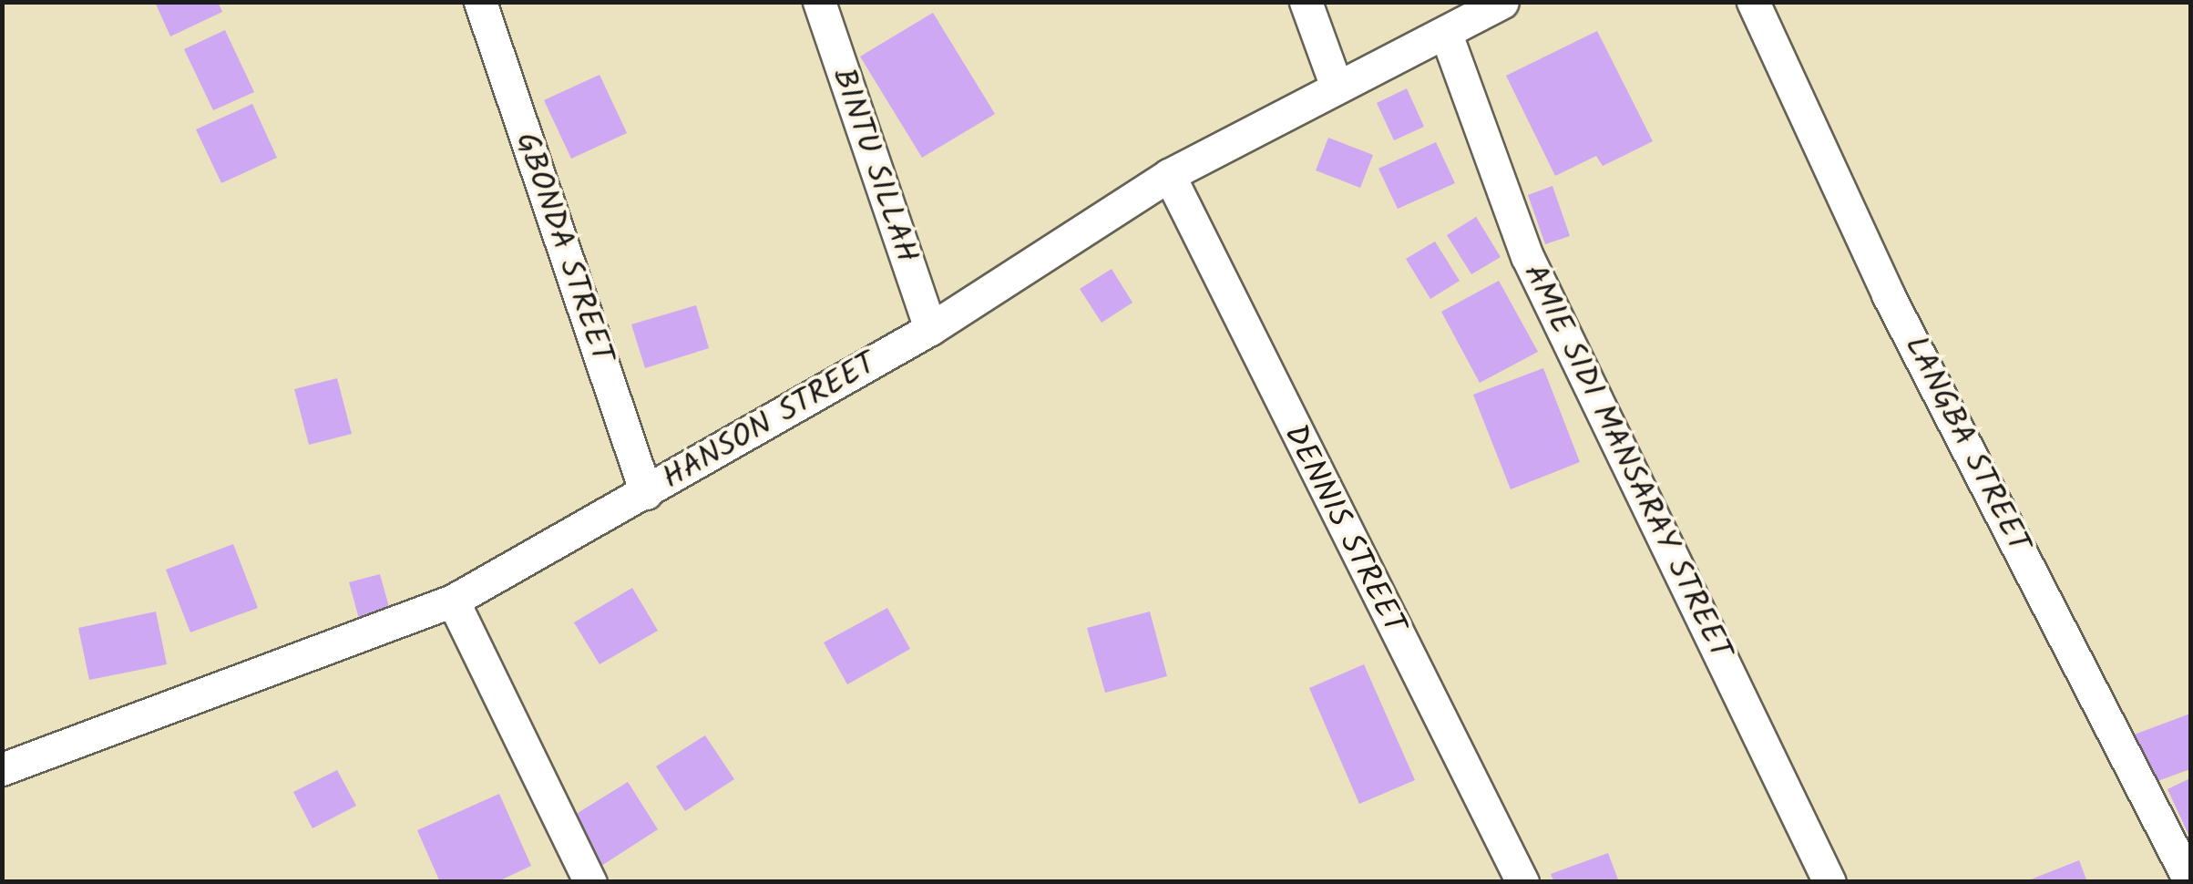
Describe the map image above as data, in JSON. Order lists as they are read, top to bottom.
{
  "streets": {
    "street": [
      "BINTU SILLAH",
      "GBONDA STREET",
      "HANSON STREET",
      "LANGBA STREET",
      "AMIE SIDI MANSARAY STREET",
      "DENNIS STREET"
    ]
  },
  "crossings": [
    ["BINTU SILLAH", "HANSON STREET"],
    ["GBONDA STREET", "HANSON STREET"],
    ["HANSON STREET", "AMIE SIDI MANSARAY STREET"],
    ["HANSON STREET", "DENNIS STREET"]
  ]
}
